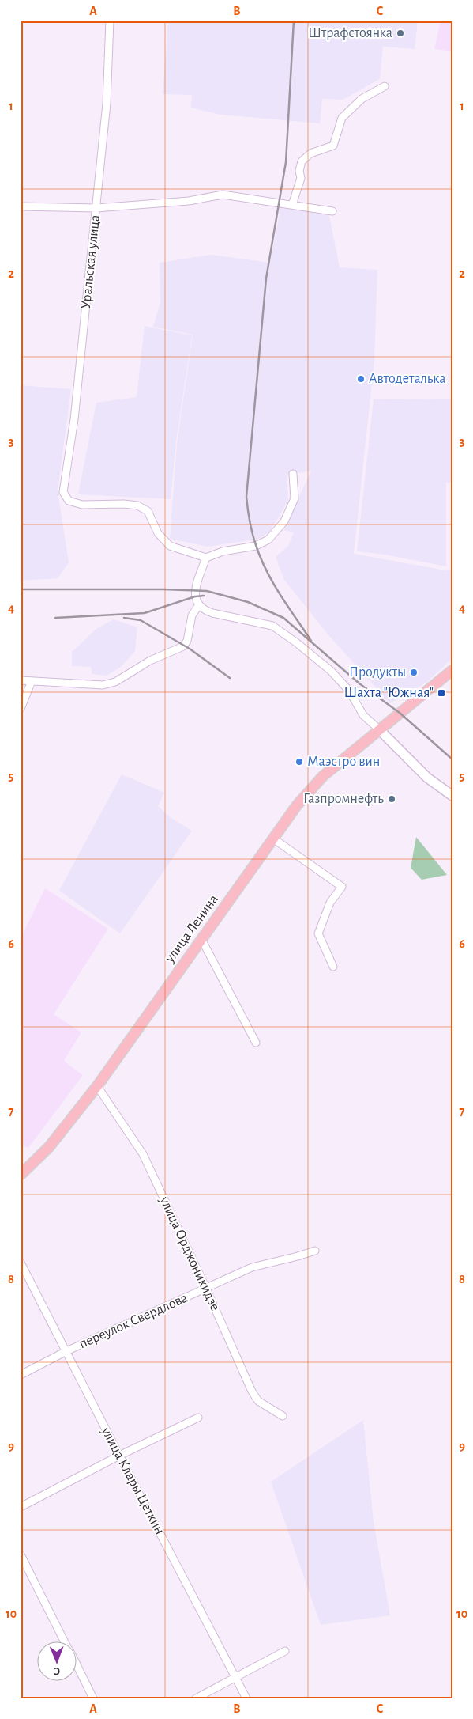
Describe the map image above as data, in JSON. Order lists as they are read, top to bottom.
{
  "streets": {
    "main road": ["улица Ленина"],
    "street": [
      "Уральская улица",
      "улица Орджоникидзе",
      "переулок Свердлова",
      "улица Клары Цеткин"
    ]
  },
  "crossings": [
    ["улица Ленина", "улица Орджоникидзе"],
    ["улица Орджоникидзе", "переулок Свердлова"],
    ["переулок Свердлова", "улица Клары Цеткин"]
  ],
  "places": {
    "other": [
      "Штрафстоянка",
      "Автодеталька",
      "Продукты",
      "Маэстро вин",
      "Газпромнефть"
    ],
    "transit": ["Шахта \"Южная\""]
  },
  "north": "bottom",
  "grid": {
    "columns": ["A", "B", "C"],
    "rows": [
      "1",
      "2",
      "3",
      "4",
      "5",
      "6",
      "7",
      "8",
      "9",
      "10"
    ]
  }
}
